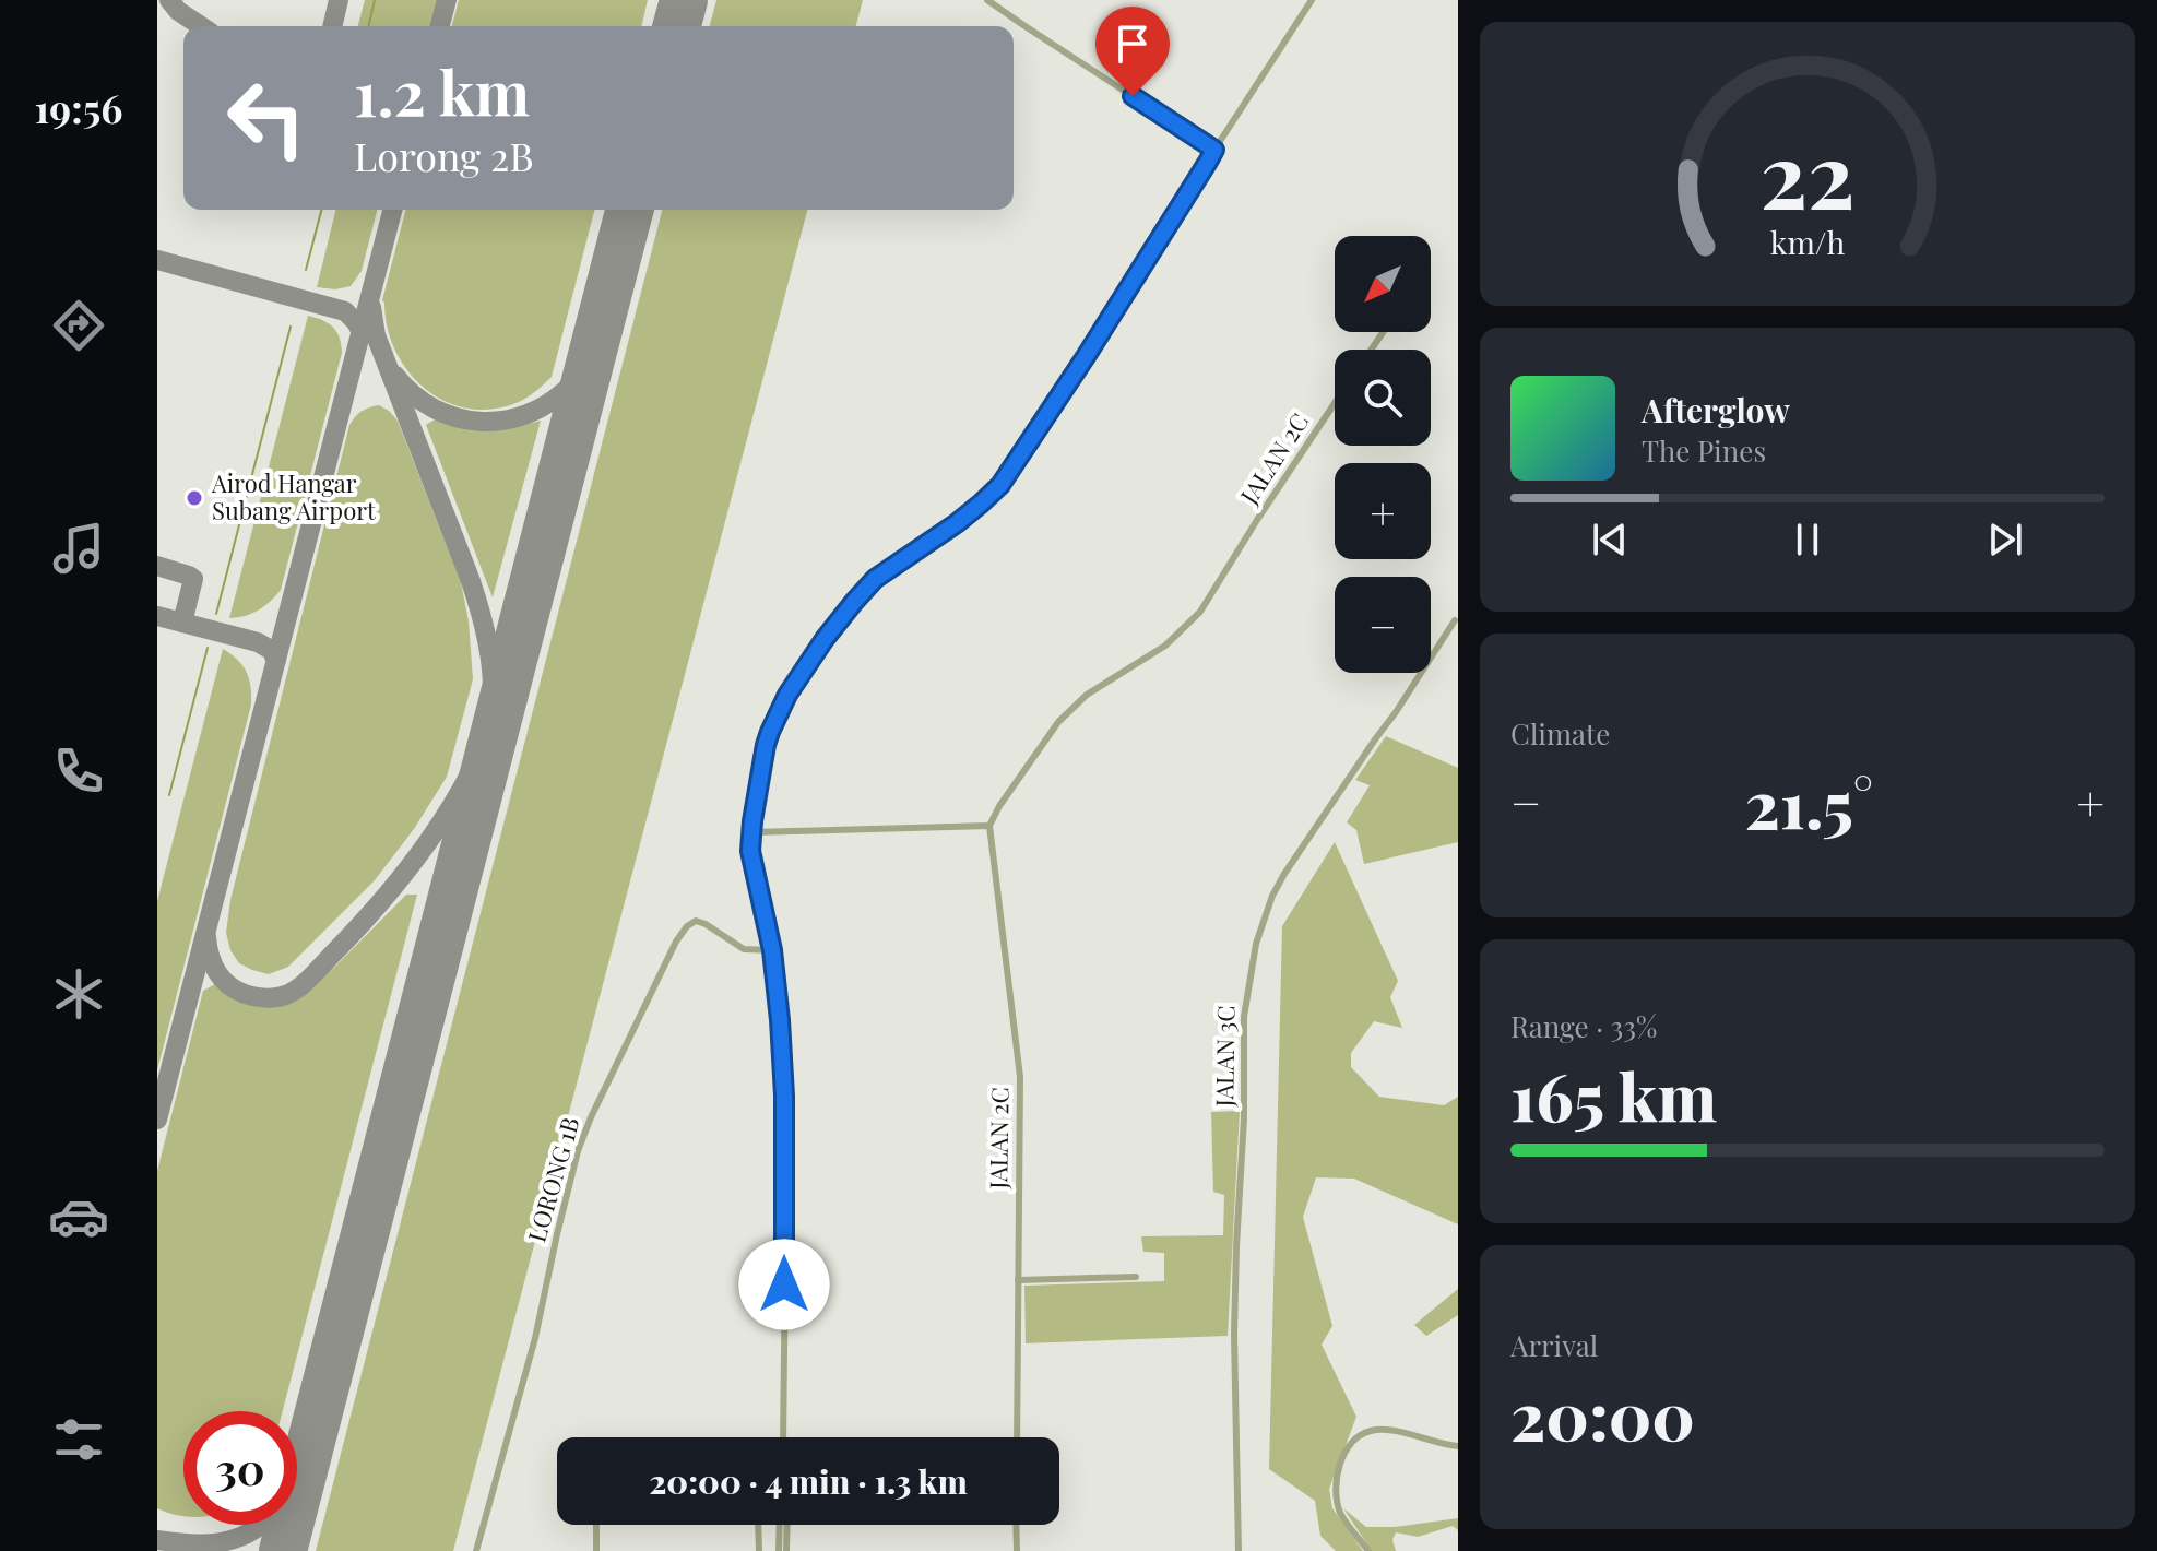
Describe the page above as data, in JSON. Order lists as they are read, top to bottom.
{
  "streets": {
    "street": ["JALAN 2C", "JALAN 3C", "LORONG 1B"]
  },
  "places": ["Airod Hangar Subang Airport"],
  "north": "bottom left",
  "page": {
    "tabs": "19:56",
    "turn": ["1.2 km", "Lorong 2B"],
    "map_buttons": ["+", "−"],
    "song": ["Afterglow", "The Pines"],
    "tile": [
      "Climate",
      ["Range · 33%", "165 km"],
      ["Arrival", "20:00"]
    ],
    "heat": ["−", "21.5°", "+"],
    "limit": "30",
    "trip": "20:00 · 4 min · 1.3 km",
    "gauge": ["22", "km/h"]
  }
}
